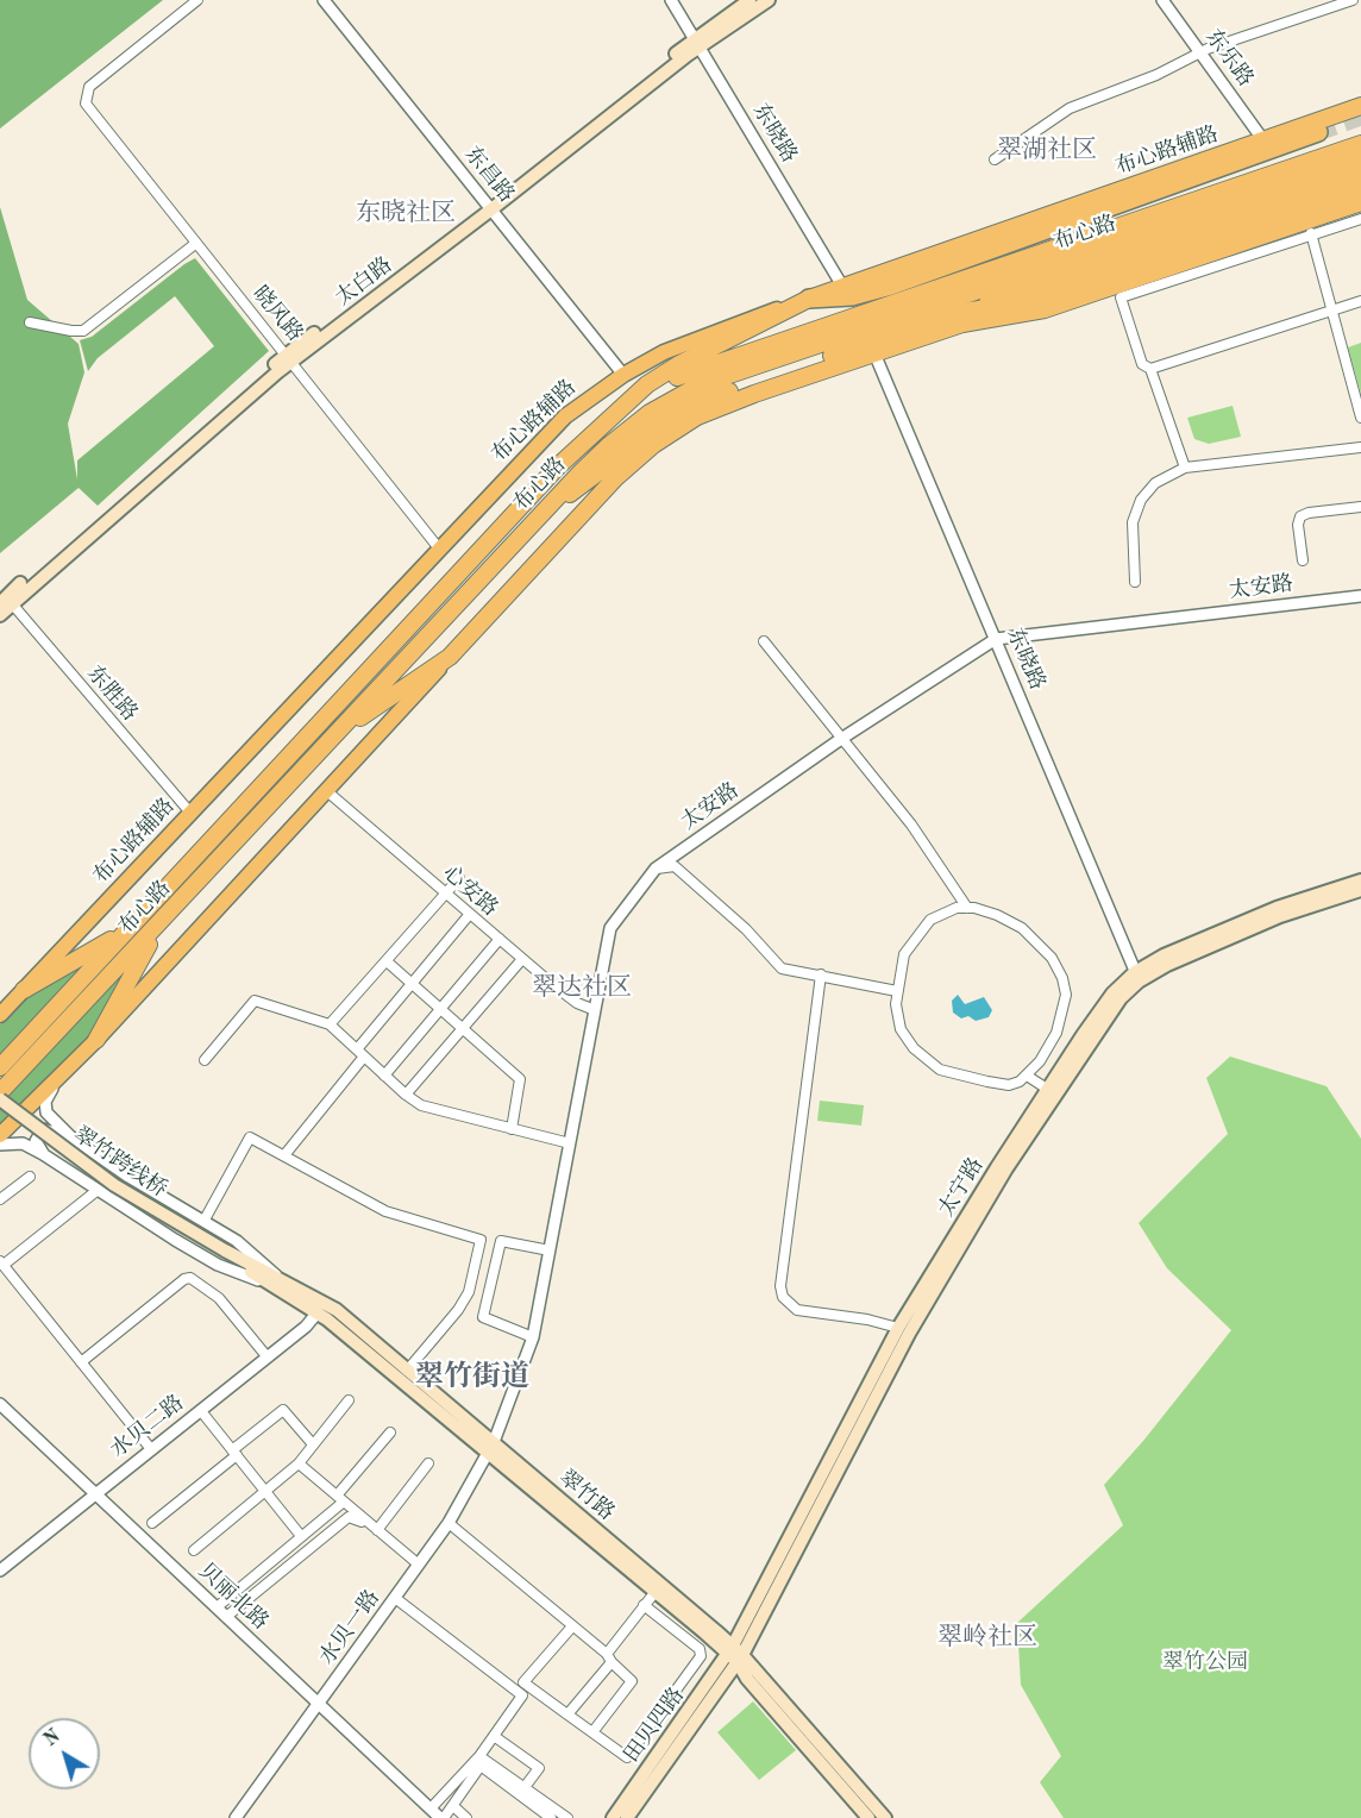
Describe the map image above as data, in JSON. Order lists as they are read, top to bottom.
{
  "streets": {
    "highway": ["布心路辅路", "布心路"],
    "main road": [
      "太白路",
      "翠竹跨线桥",
      "太宁路",
      "翠竹路",
      "田贝四路"
    ],
    "street": [
      "东乐路",
      "东晓路",
      "东昌路",
      "晓风路",
      "太安路",
      "东胜路",
      "心安路",
      "水贝二路",
      "贝丽北路",
      "水贝一路"
    ]
  },
  "crossings": [
    ["东乐路", "布心路辅路"],
    ["东晓路", "布心路辅路"],
    ["东晓路", "太白路"],
    ["东晓路", "太安路"],
    ["东晓路", "太宁路"],
    ["布心路辅路", "东昌路"],
    ["布心路辅路", "布心路"],
    ["布心路辅路", "晓风路"],
    ["布心路辅路", "东胜路"],
    ["东昌路", "太白路"],
    ["太白路", "晓风路"],
    ["太白路", "东胜路"],
    ["太安路", "心安路"],
    ["太安路", "翠竹路"],
    ["太安路", "水贝一路"],
    ["翠竹跨线桥", "翠竹路"],
    ["太宁路", "翠竹路"],
    ["太宁路", "田贝四路"],
    ["水贝二路", "翠竹路"],
    ["水贝二路", "贝丽北路"],
    ["翠竹路", "水贝一路"],
    ["翠竹路", "田贝四路"],
    ["贝丽北路", "水贝一路"]
  ],
  "districts": [
    "翠湖社区",
    "东晓社区",
    "翠达社区",
    "翠竹街道",
    "翠岭社区"
  ],
  "parks": ["翠竹公园"],
  "north": "top left"
}
